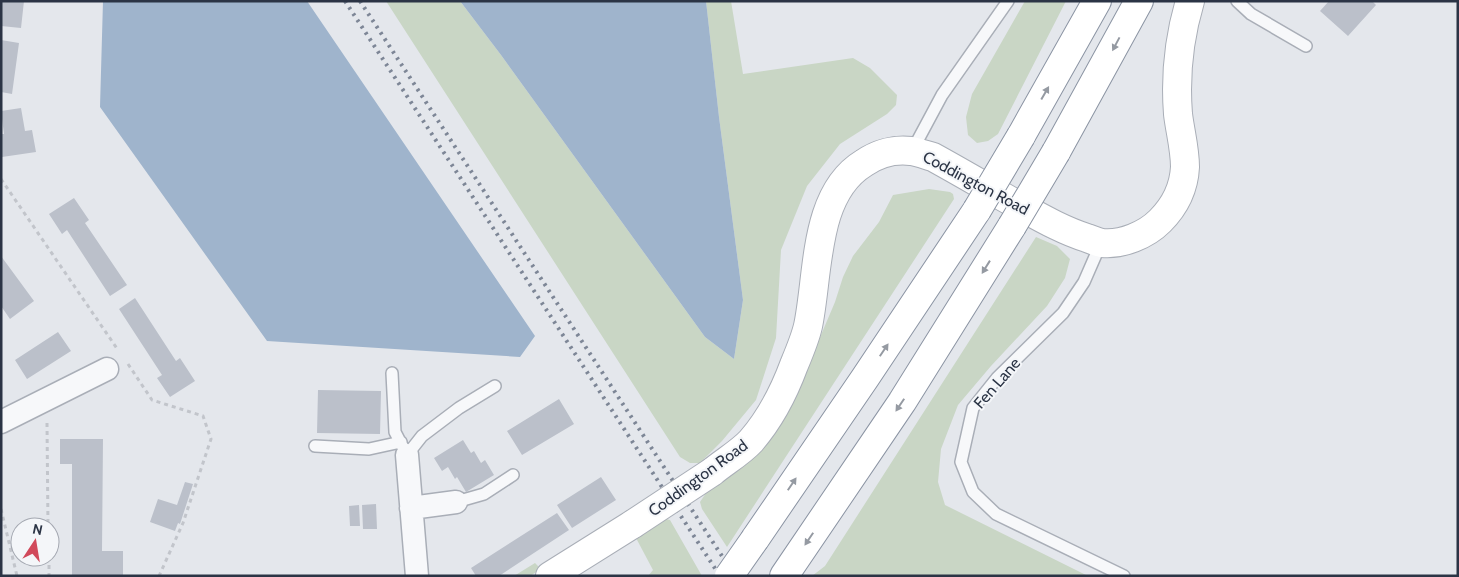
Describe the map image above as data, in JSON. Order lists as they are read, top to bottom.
{
  "streets": {
    "main road": ["Coddington Road"],
    "lane": ["Fen Lane"]
  },
  "crossings": [
    ["Coddington Road", "Fen Lane"]
  ],
  "north": "top"
}
